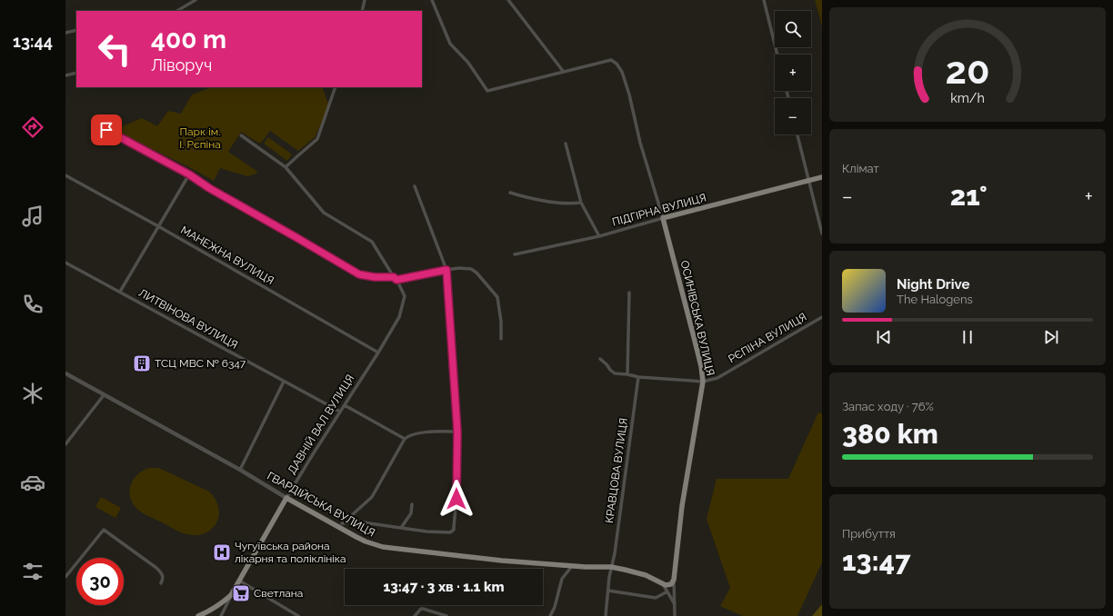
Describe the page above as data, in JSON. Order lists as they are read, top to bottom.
{
  "streets": {
    "main road": [
      "ПІДГІРНА ВУЛИЦЯ",
      "ОСИНІВСЬКА ВУЛИЦЯ",
      "ДАВНІЙ ВАЛ ВУЛИЦЯ",
      "ГВАРДІЙСЬКА ВУЛИЦЯ"
    ],
    "street": [
      "МАНЕЖНА ВУЛИЦЯ",
      "ЛИТВІНОВА ВУЛИЦЯ",
      "РЄПІНА ВУЛИЦЯ",
      "КРАВЦОВА ВУЛИЦЯ"
    ]
  },
  "crossings": [
    ["ПІДГІРНА ВУЛИЦЯ", "ОСИНІВСЬКА ВУЛИЦЯ"],
    ["МАНЕЖНА ВУЛИЦЯ", "ДАВНІЙ ВАЛ ВУЛИЦЯ"],
    ["ОСИНІВСЬКА ВУЛИЦЯ", "РЄПІНА ВУЛИЦЯ"],
    ["ЛИТВІНОВА ВУЛИЦЯ", "ДАВНІЙ ВАЛ ВУЛИЦЯ"],
    ["РЄПІНА ВУЛИЦЯ", "КРАВЦОВА ВУЛИЦЯ"],
    ["ДАВНІЙ ВАЛ ВУЛИЦЯ", "ГВАРДІЙСЬКА ВУЛИЦЯ"],
    ["КРАВЦОВА ВУЛИЦЯ", "ГВАРДІЙСЬКА ВУЛИЦЯ"]
  ],
  "parks": ["Парк ім. І. Рєпіна"],
  "places": {
    "building": ["ТСЦ МВС № 6347"],
    "hospital": ["Чугуївська района лікарня та поліклініка"],
    "supermarket": ["Светлана"]
  },
  "page": {
    "tabs": "13:44",
    "map_buttons": ["+", "−"],
    "turn": ["400 m", "Ліворуч"],
    "tile": [
      "Клімат",
      ["Запас ходу · 76%", "380 km"],
      ["Прибуття", "13:47"]
    ],
    "heat": ["−", "21°", "+"],
    "song": ["Night Drive", "The Halogens"],
    "limit": "30",
    "trip": "13:47 · 3 хв · 1.1 km",
    "gauge": ["20", "km/h"]
  }
}
